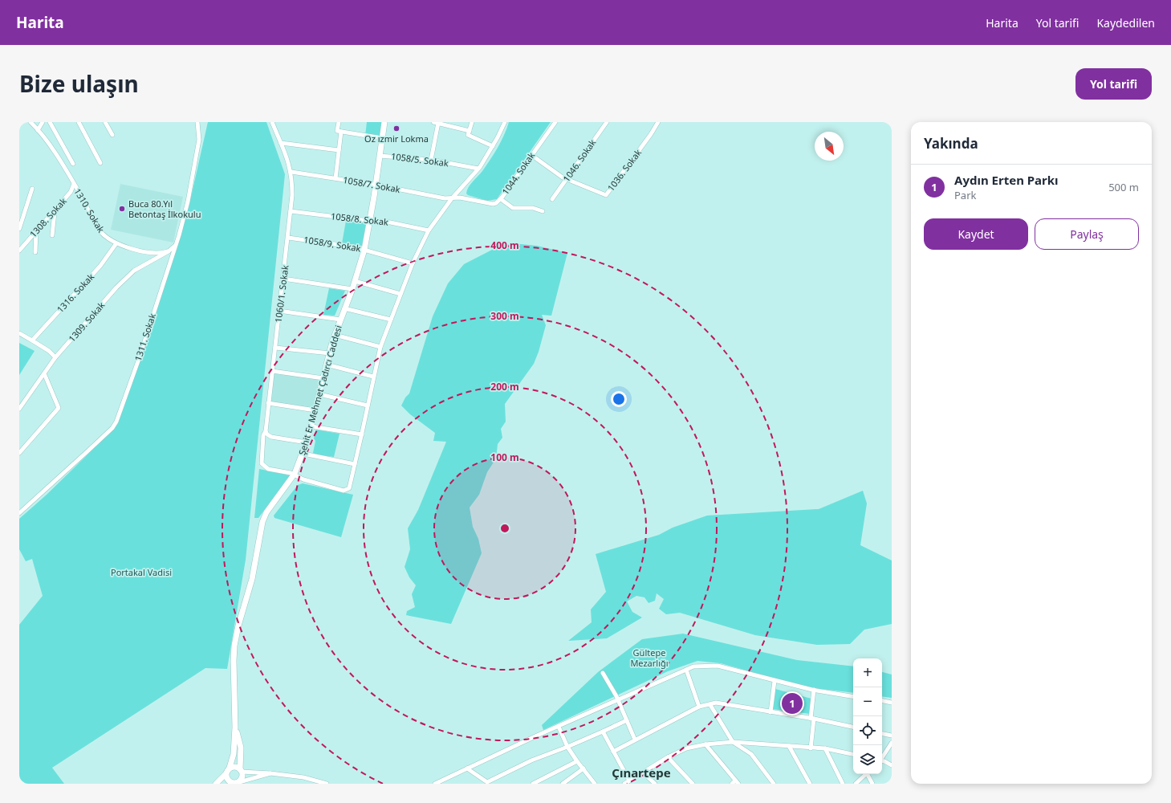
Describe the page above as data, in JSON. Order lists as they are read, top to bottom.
{
  "streets": {
    "main road": ["Şehit Er Mehmet Çadırcı Caddesi"],
    "street": [
      "1058/5. Sokak",
      "1046. Sokak",
      "1036. Sokak",
      "1044. Sokak",
      "1058/7. Sokak",
      "1310. Sokak",
      "1308. Sokak",
      "1058/8. Sokak",
      "1058/9. Sokak",
      "1316. Sokak",
      "1060/1. Sokak",
      "1309. Sokak",
      "1311. Sokak"
    ]
  },
  "crossings": [
    ["1058/5. Sokak", "Şehit Er Mehmet Çadırcı Caddesi"],
    ["1046. Sokak", "1036. Sokak"],
    ["1036. Sokak", "1044. Sokak"],
    ["1044. Sokak", "1058/7. Sokak"],
    ["1058/7. Sokak", "1060/1. Sokak"],
    ["1058/7. Sokak", "Şehit Er Mehmet Çadırcı Caddesi"],
    ["1310. Sokak", "1308. Sokak"],
    ["1310. Sokak", "1316. Sokak"],
    ["1310. Sokak", "1309. Sokak"],
    ["1058/8. Sokak", "1060/1. Sokak"],
    ["1058/8. Sokak", "Şehit Er Mehmet Çadırcı Caddesi"],
    ["1058/9. Sokak", "1060/1. Sokak"],
    ["1058/9. Sokak", "Şehit Er Mehmet Çadırcı Caddesi"],
    ["1060/1. Sokak", "Şehit Er Mehmet Çadırcı Caddesi"]
  ],
  "districts": ["Çınartepe"],
  "parks": ["Portakal Vadisi", "Gültepe Mezarlığı"],
  "places": ["Oz ızmir Lokma", "Buca 80.Yıl Betontaş İlkokulu"],
  "north": "bottom right",
  "page": {
    "header": "Harita",
    "nav": ["Harita", "Yol tarifi", "Kaydedilen"],
    "title": "Bize ulaşın",
    "buttons": [
      "Yol tarifi",
      ["Kaydet", "Paylaş"]
    ],
    "heading": "Yakında",
    "list": [
      {
        "mark": "1",
        "name": "Aydın Erten Parkı",
        "note": "Park",
        "value": "500 m"
      }
    ],
    "map_buttons": ["+", "−"],
    "pins": "1"
  },
  "rings": [
    "400 m",
    "300 m",
    "200 m",
    "100 m"
  ]
}
